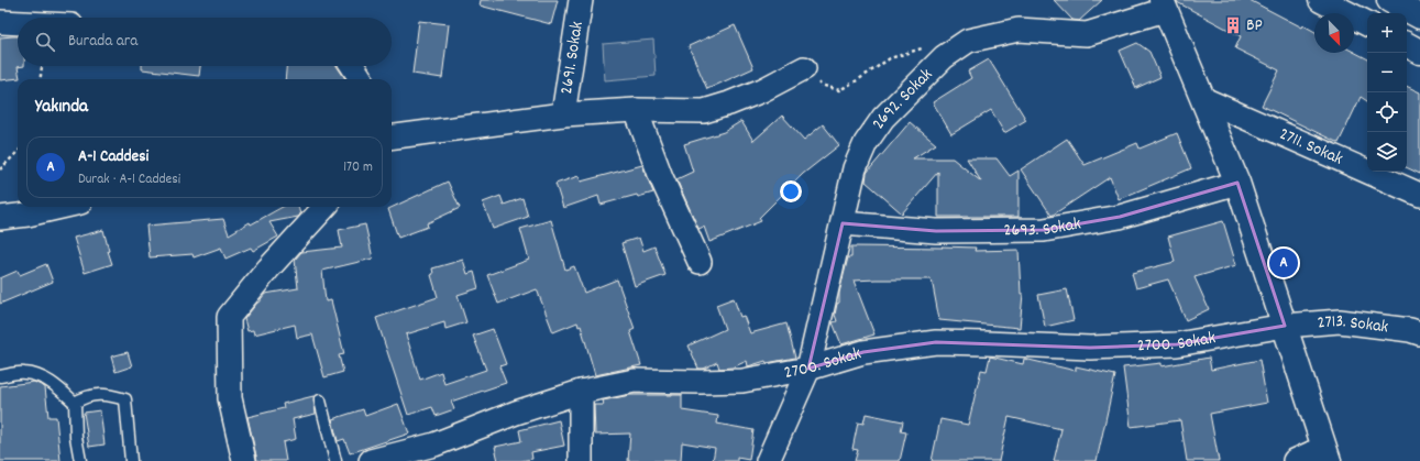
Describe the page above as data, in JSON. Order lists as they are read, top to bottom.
{
  "streets": {
    "street": [
      "2691. Sokak",
      "2692. Sokak",
      "2711. Sokak",
      "2693. Sokak",
      "2713. Sokak",
      "2700. Sokak"
    ]
  },
  "crossings": [
    ["2692. Sokak", "2693. Sokak"],
    ["2692. Sokak", "2700. Sokak"],
    ["2713. Sokak", "2700. Sokak"]
  ],
  "places": {
    "building": ["BP"]
  },
  "north": "bottom right",
  "page": {
    "map_buttons": ["+", "−"],
    "search": "Burada ara",
    "heading": "Yakında",
    "list": [
      {
        "mark": "A",
        "name": "A-1 Caddesi",
        "note": "Durak · A-1 Caddesi",
        "value": "170 m"
      }
    ],
    "pins": "A"
  }
}
